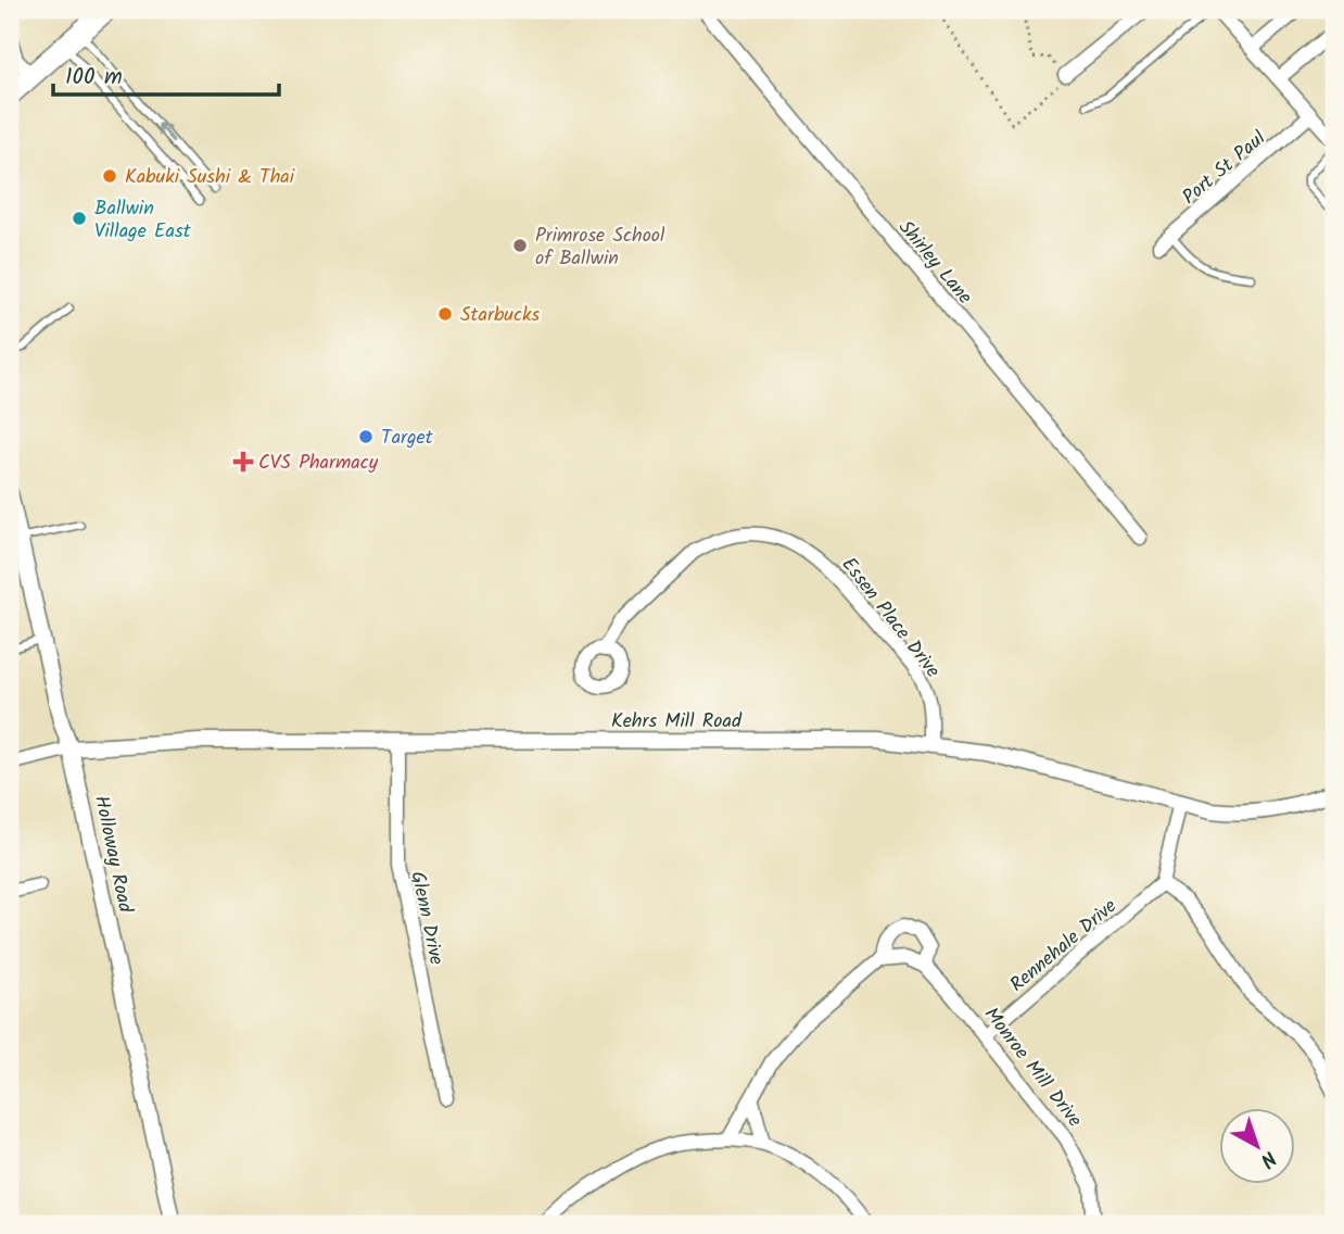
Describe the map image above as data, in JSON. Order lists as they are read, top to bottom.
{
  "streets": {
    "street": [
      "Port St Paul",
      "Shirley Lane",
      "Essen Place Drive",
      "Kehrs Mill Road",
      "Holloway Road",
      "Glenn Drive",
      "Rennehale Drive",
      "Monroe Mill Drive"
    ]
  },
  "crossings": [
    ["Essen Place Drive", "Kehrs Mill Road"],
    ["Kehrs Mill Road", "Holloway Road"],
    ["Kehrs Mill Road", "Glenn Drive"],
    ["Rennehale Drive", "Monroe Mill Drive"]
  ],
  "places": {
    "other": [
      "Kabuki Sushi & Thai",
      "Ballwin Village East",
      "Primrose School of Ballwin",
      "Starbucks",
      "Target"
    ],
    "health": ["CVS Pharmacy"]
  },
  "scale_bar": "100 m",
  "north": "bottom right"
}
